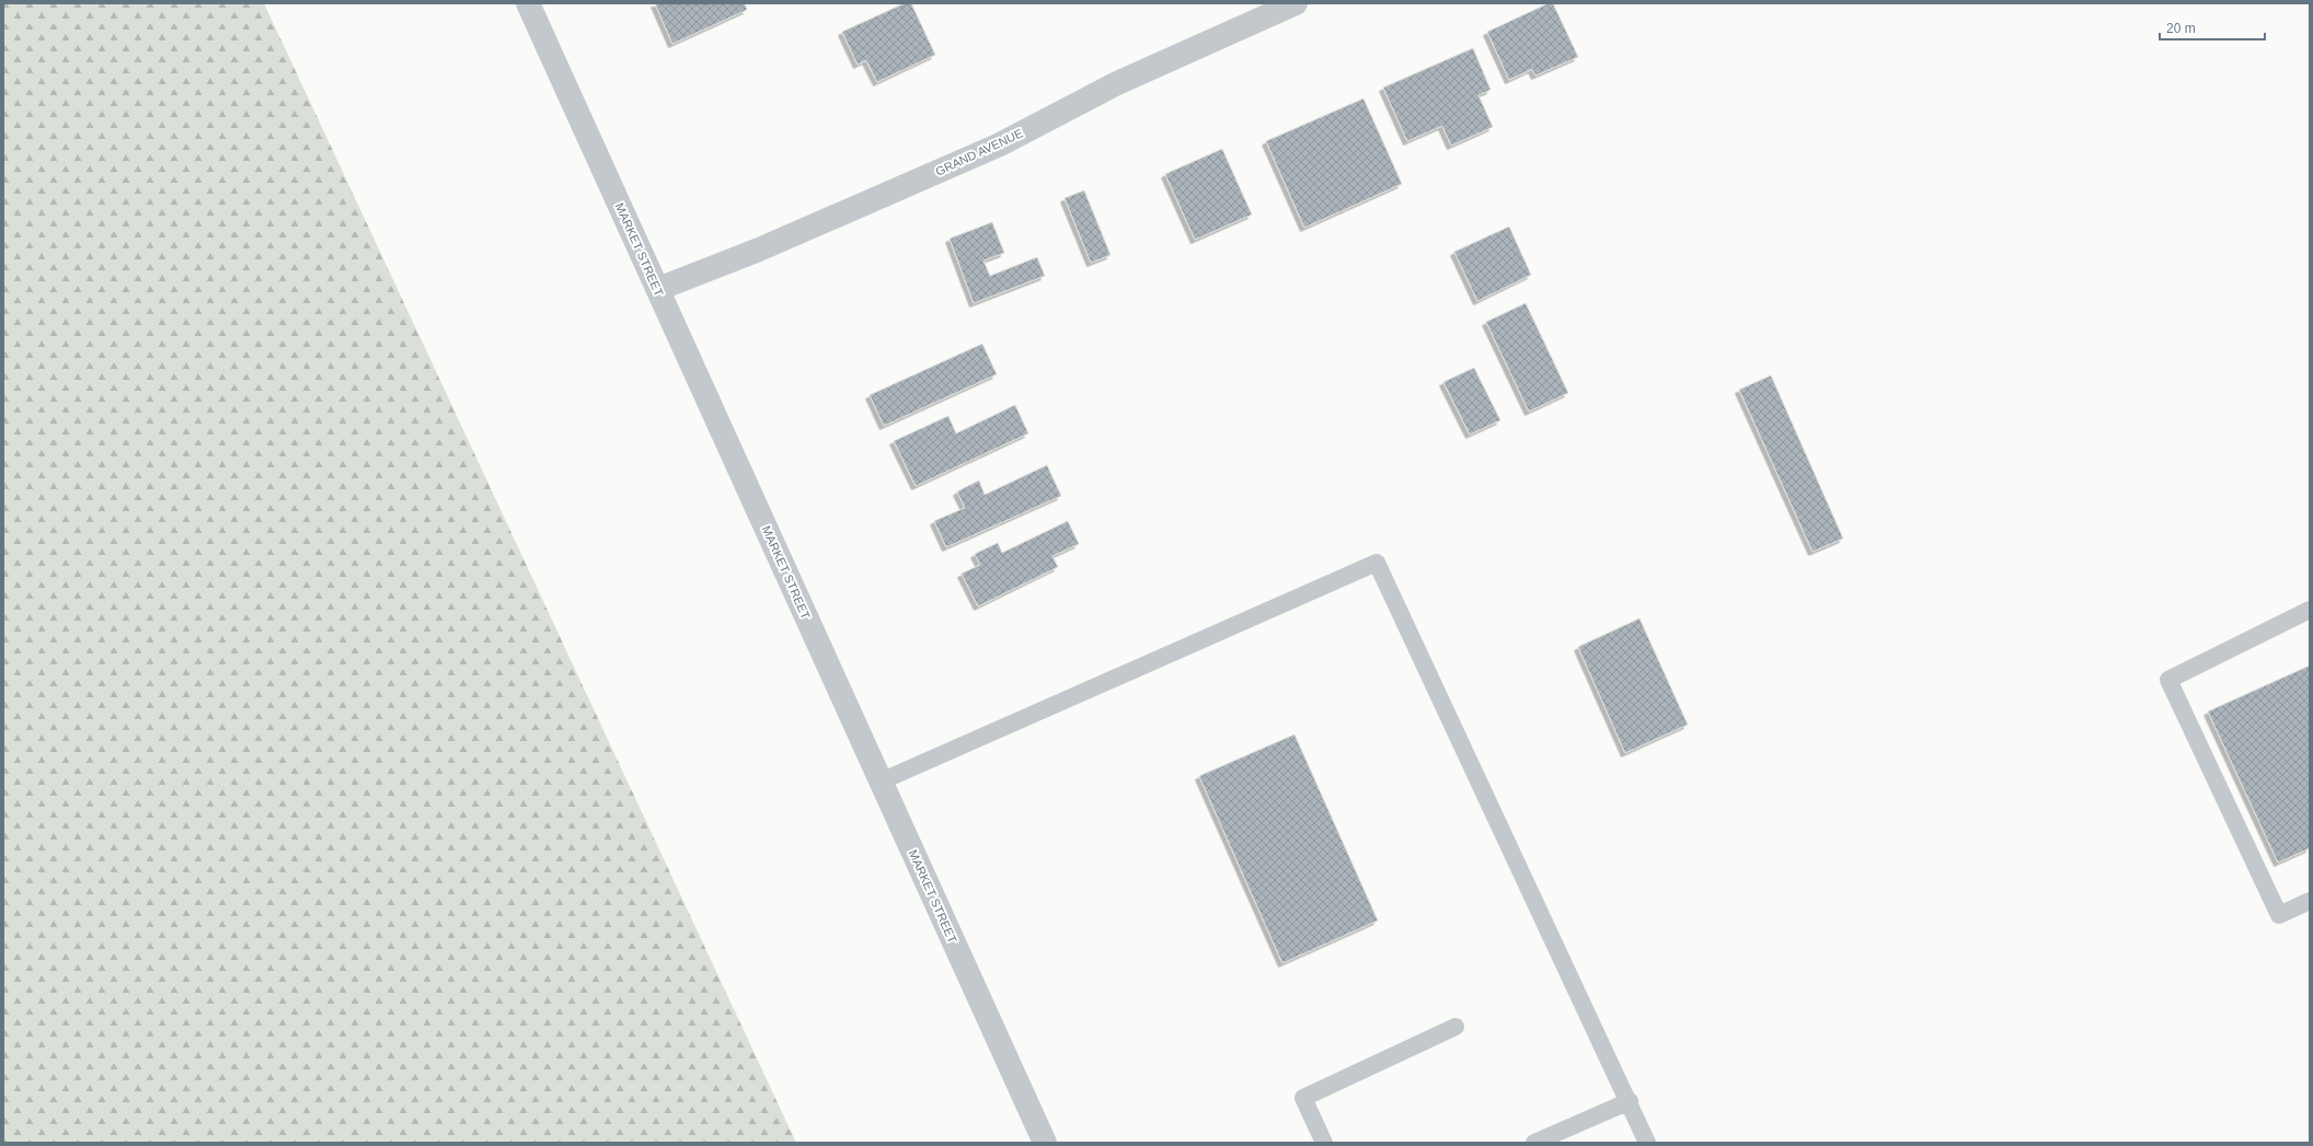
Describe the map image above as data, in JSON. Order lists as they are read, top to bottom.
{
  "streets": {
    "street": ["GRAND AVENUE", "MARKET STREET"]
  },
  "crossings": [
    ["GRAND AVENUE", "MARKET STREET"]
  ],
  "scale_bar": "20 m"
}
